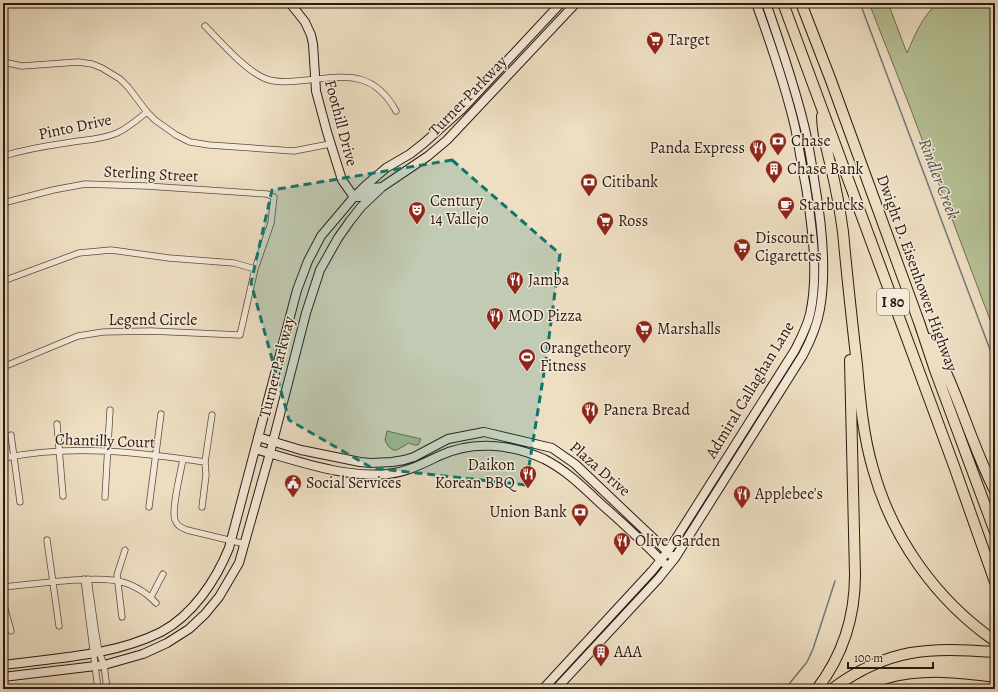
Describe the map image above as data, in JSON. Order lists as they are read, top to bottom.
{
  "streets": {
    "highway": ["Dwight D. Eisenhower Highway", "I 80"],
    "street": [
      "Turner Parkway",
      "Foothill Drive",
      "Pinto Drive",
      "Sterling Street",
      "Legend Circle",
      "Admiral Callaghan Lane",
      "Chantilly Court",
      "Plaza Drive"
    ]
  },
  "crossings": [
    ["Turner Parkway", "Foothill Drive"],
    ["Turner Parkway", "Plaza Drive"],
    ["Sterling Street", "Legend Circle"],
    ["Admiral Callaghan Lane", "Plaza Drive"]
  ],
  "water": ["Rindler Creek"],
  "places": {
    "supermarket": [
      "Target",
      "Ross",
      "Discount Cigarettes",
      "Marshalls"
    ],
    "bank": ["Chase", "Citibank", "Union Bank"],
    "restaurant": [
      "Panda Express",
      "Jamba",
      "MOD Pizza",
      "Panera Bread",
      "Daikon Korean BBQ",
      "Applebee's",
      "Olive Garden"
    ],
    "building": ["Chase Bank", "AAA"],
    "cafe": ["Starbucks"],
    "theatre": ["Century 14 Vallejo"],
    "sports": ["Orangetheory Fitness"],
    "public building": ["Social Services"]
  },
  "scale_bar": "100 m"
}
